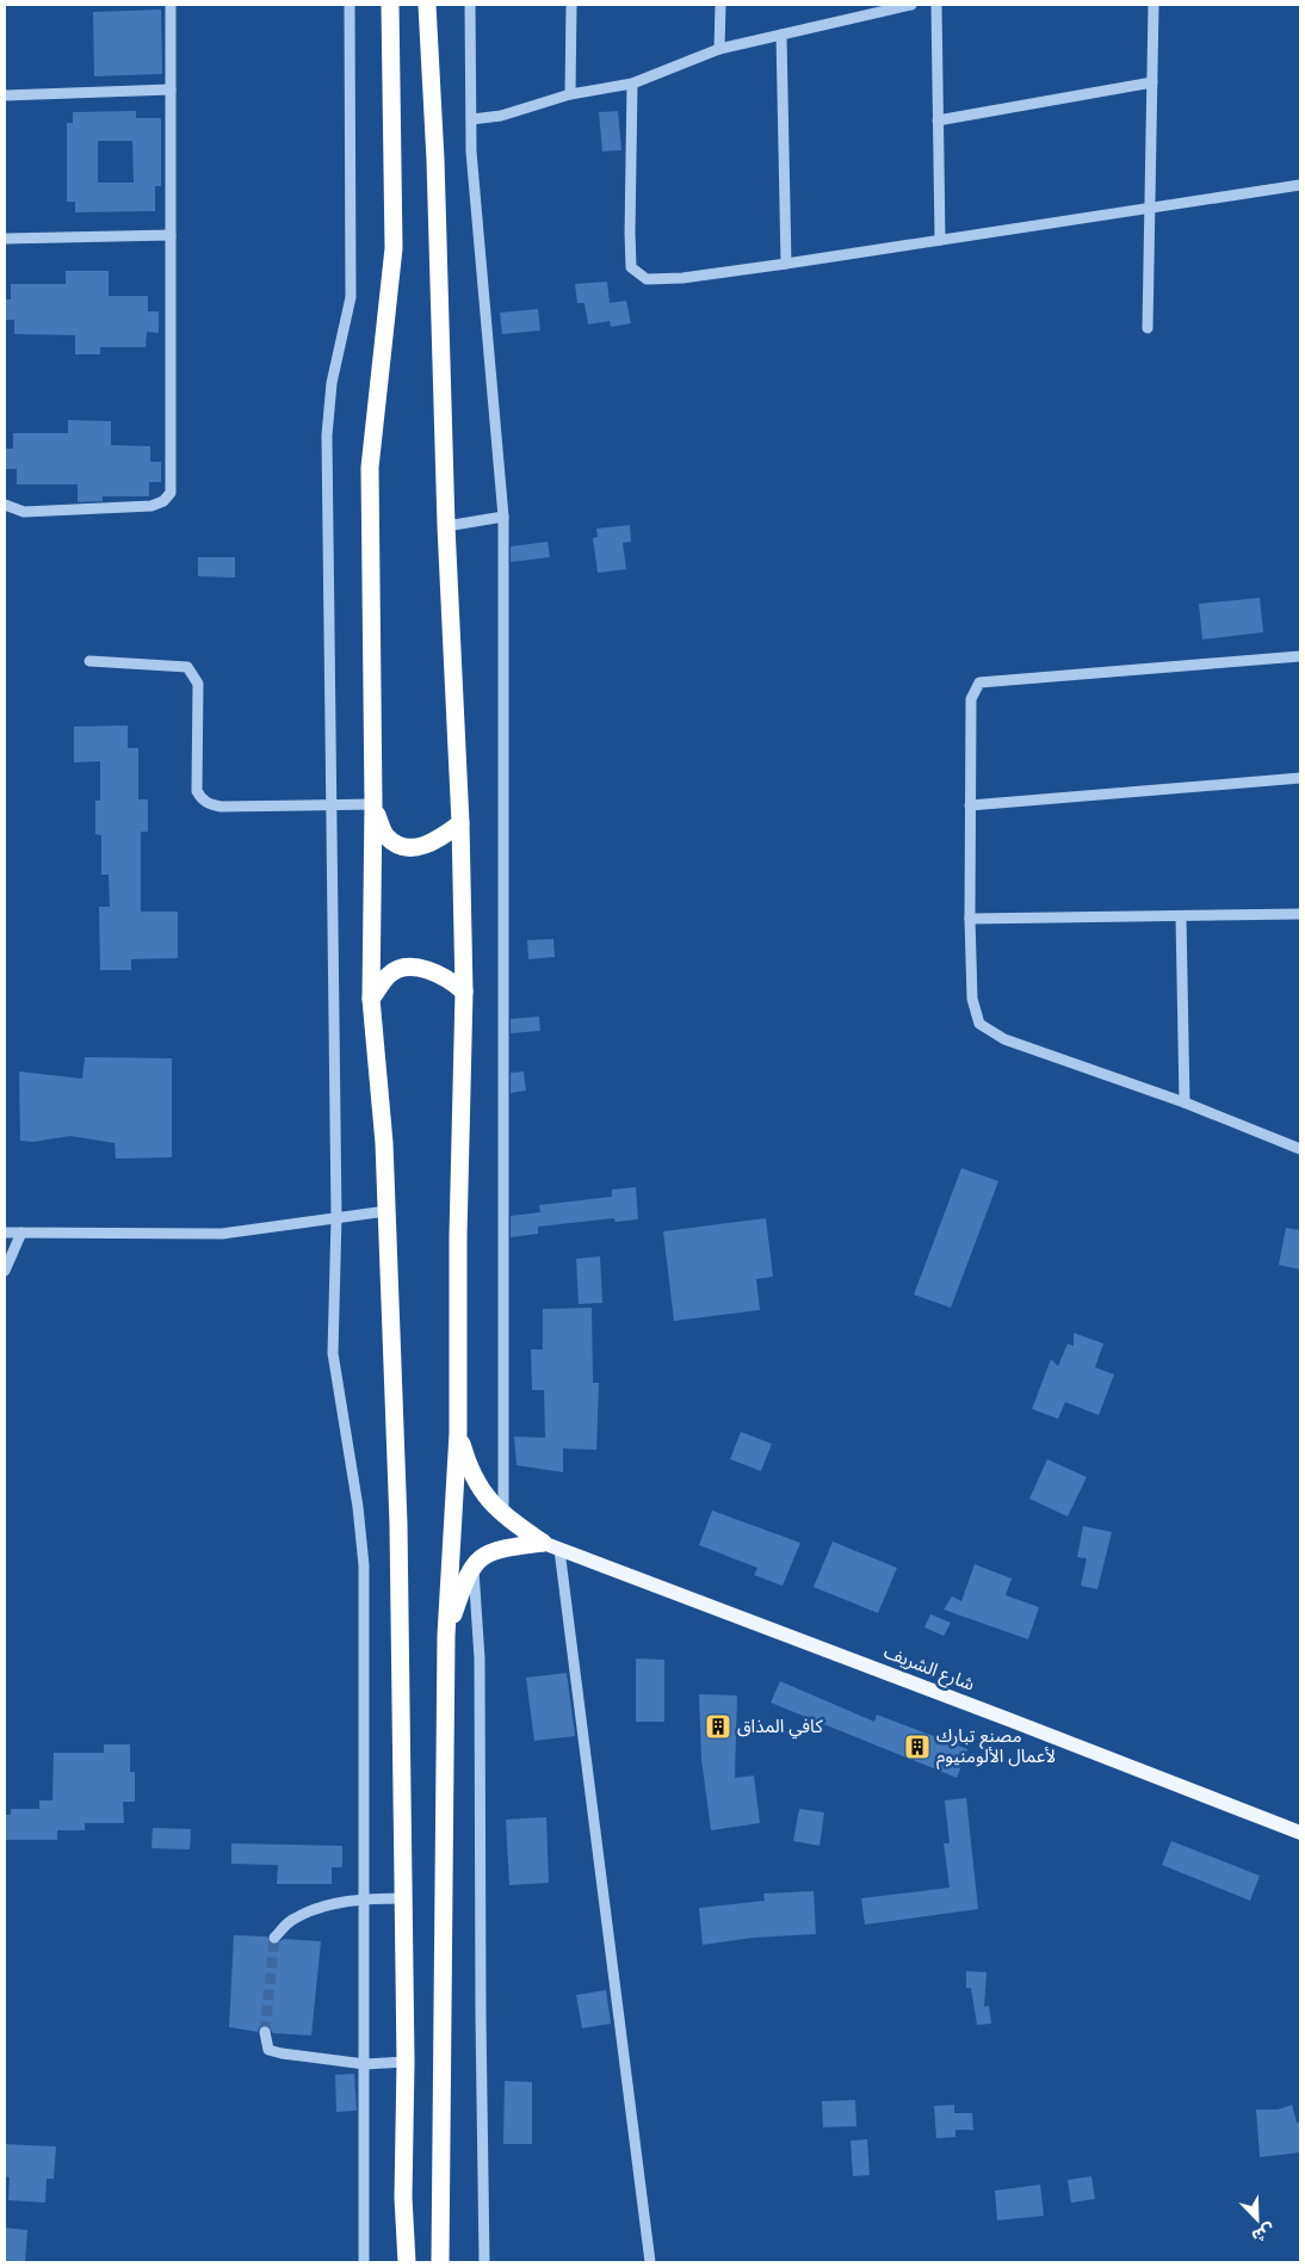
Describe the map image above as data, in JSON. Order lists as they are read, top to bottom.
{
  "streets": {
    "main road": ["شارع الشريف"]
  },
  "places": {
    "building": ["كافي المذاق", "مصنع تبارك لأعمال الألومنيوم"]
  },
  "north": "bottom right"
}
